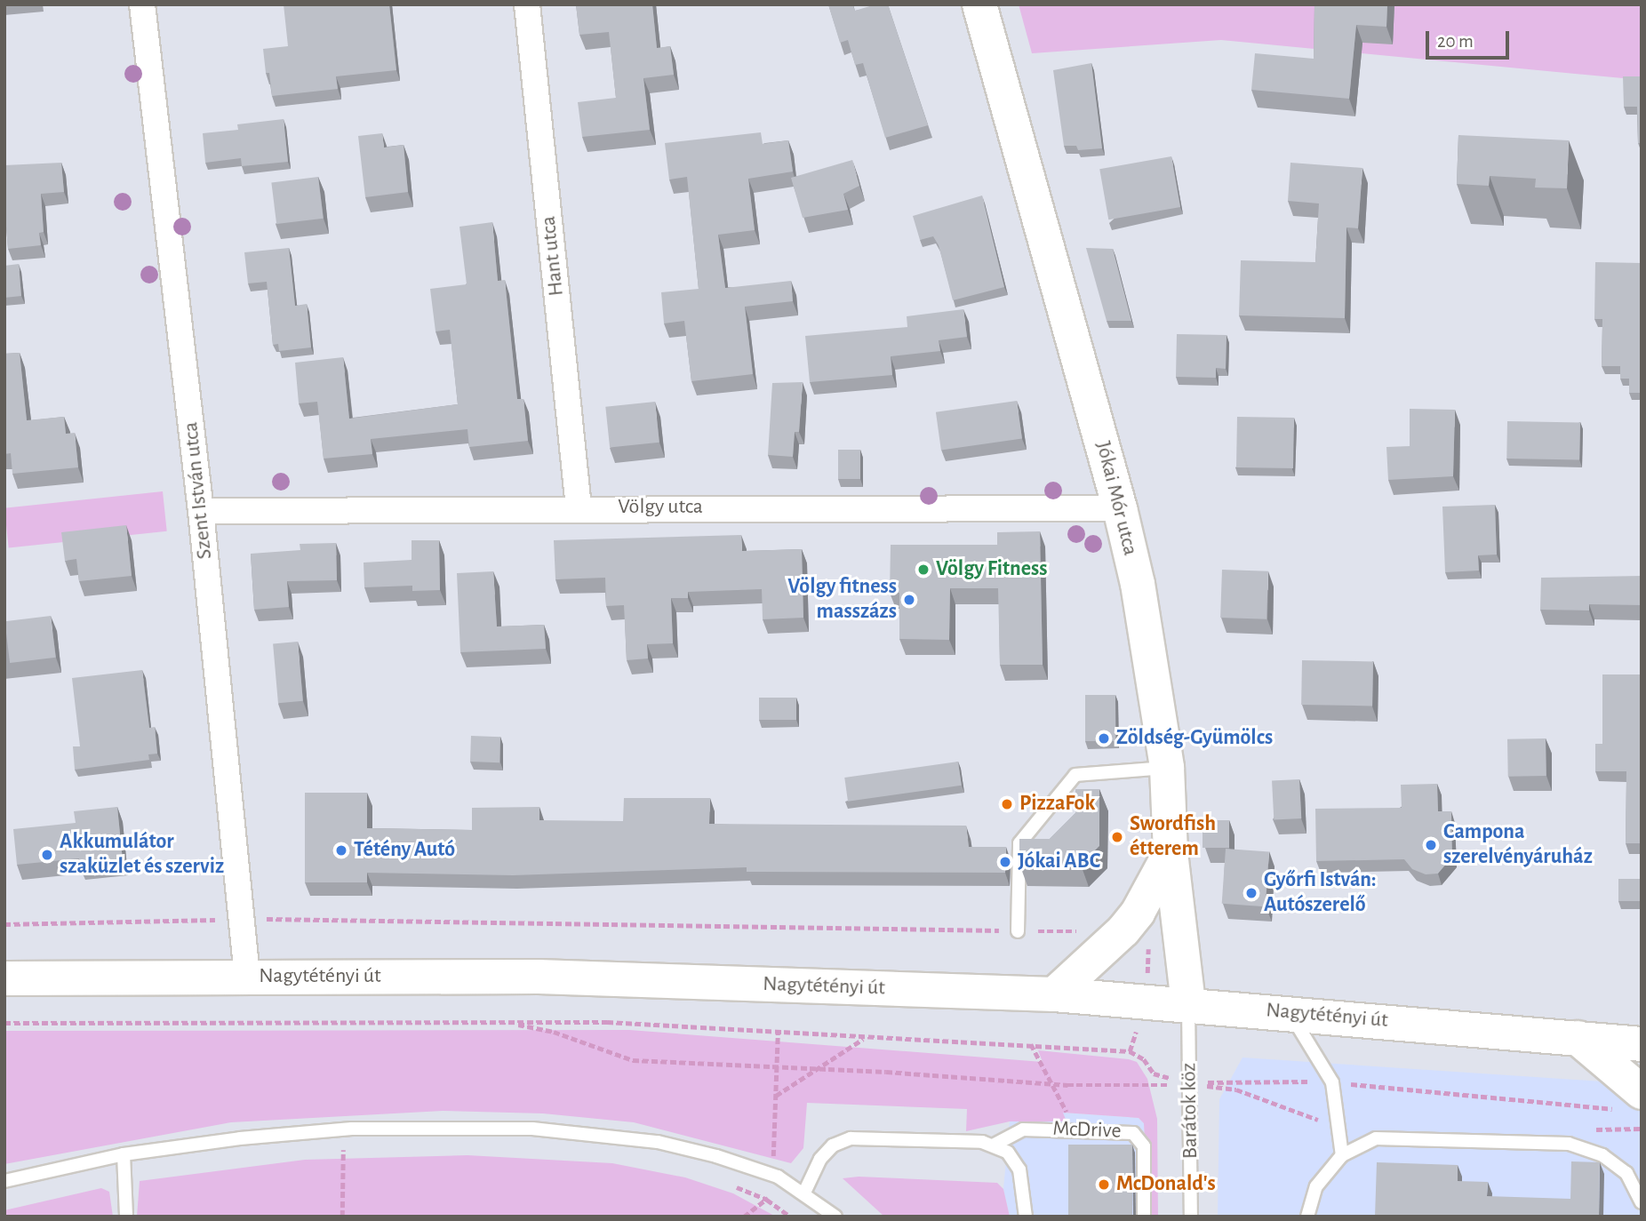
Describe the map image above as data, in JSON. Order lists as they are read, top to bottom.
{
  "streets": {
    "main road": ["Jókai Mór utca", "Nagytétényi út"],
    "street": ["Hant utca", "Szent István utca", "Völgy utca"],
    "lane": ["Barátok köz", "McDrive"]
  },
  "crossings": [
    ["Hant utca", "Völgy utca"],
    ["Szent István utca", "Völgy utca"],
    ["Szent István utca", "Nagytétényi út"],
    ["Jókai Mór utca", "Völgy utca"],
    ["Jókai Mór utca", "Nagytétényi út"],
    ["Jókai Mór utca", "Barátok köz"],
    ["Nagytétényi út", "Barátok köz"]
  ],
  "places": [
    "Völgy Fitness",
    "Völgy fitness masszázs",
    "Zöldség-Gyümölcs",
    "PizzaFok",
    "Swordfish étterem",
    "Campona szerelvényáruház",
    "Tétény Autó",
    "Akkumulátor szaküzlet és szerviz",
    "Jókai ABC",
    "Győrfi István: Autószerelő",
    "McDonald's"
  ],
  "scale_bar": "20 m"
}
